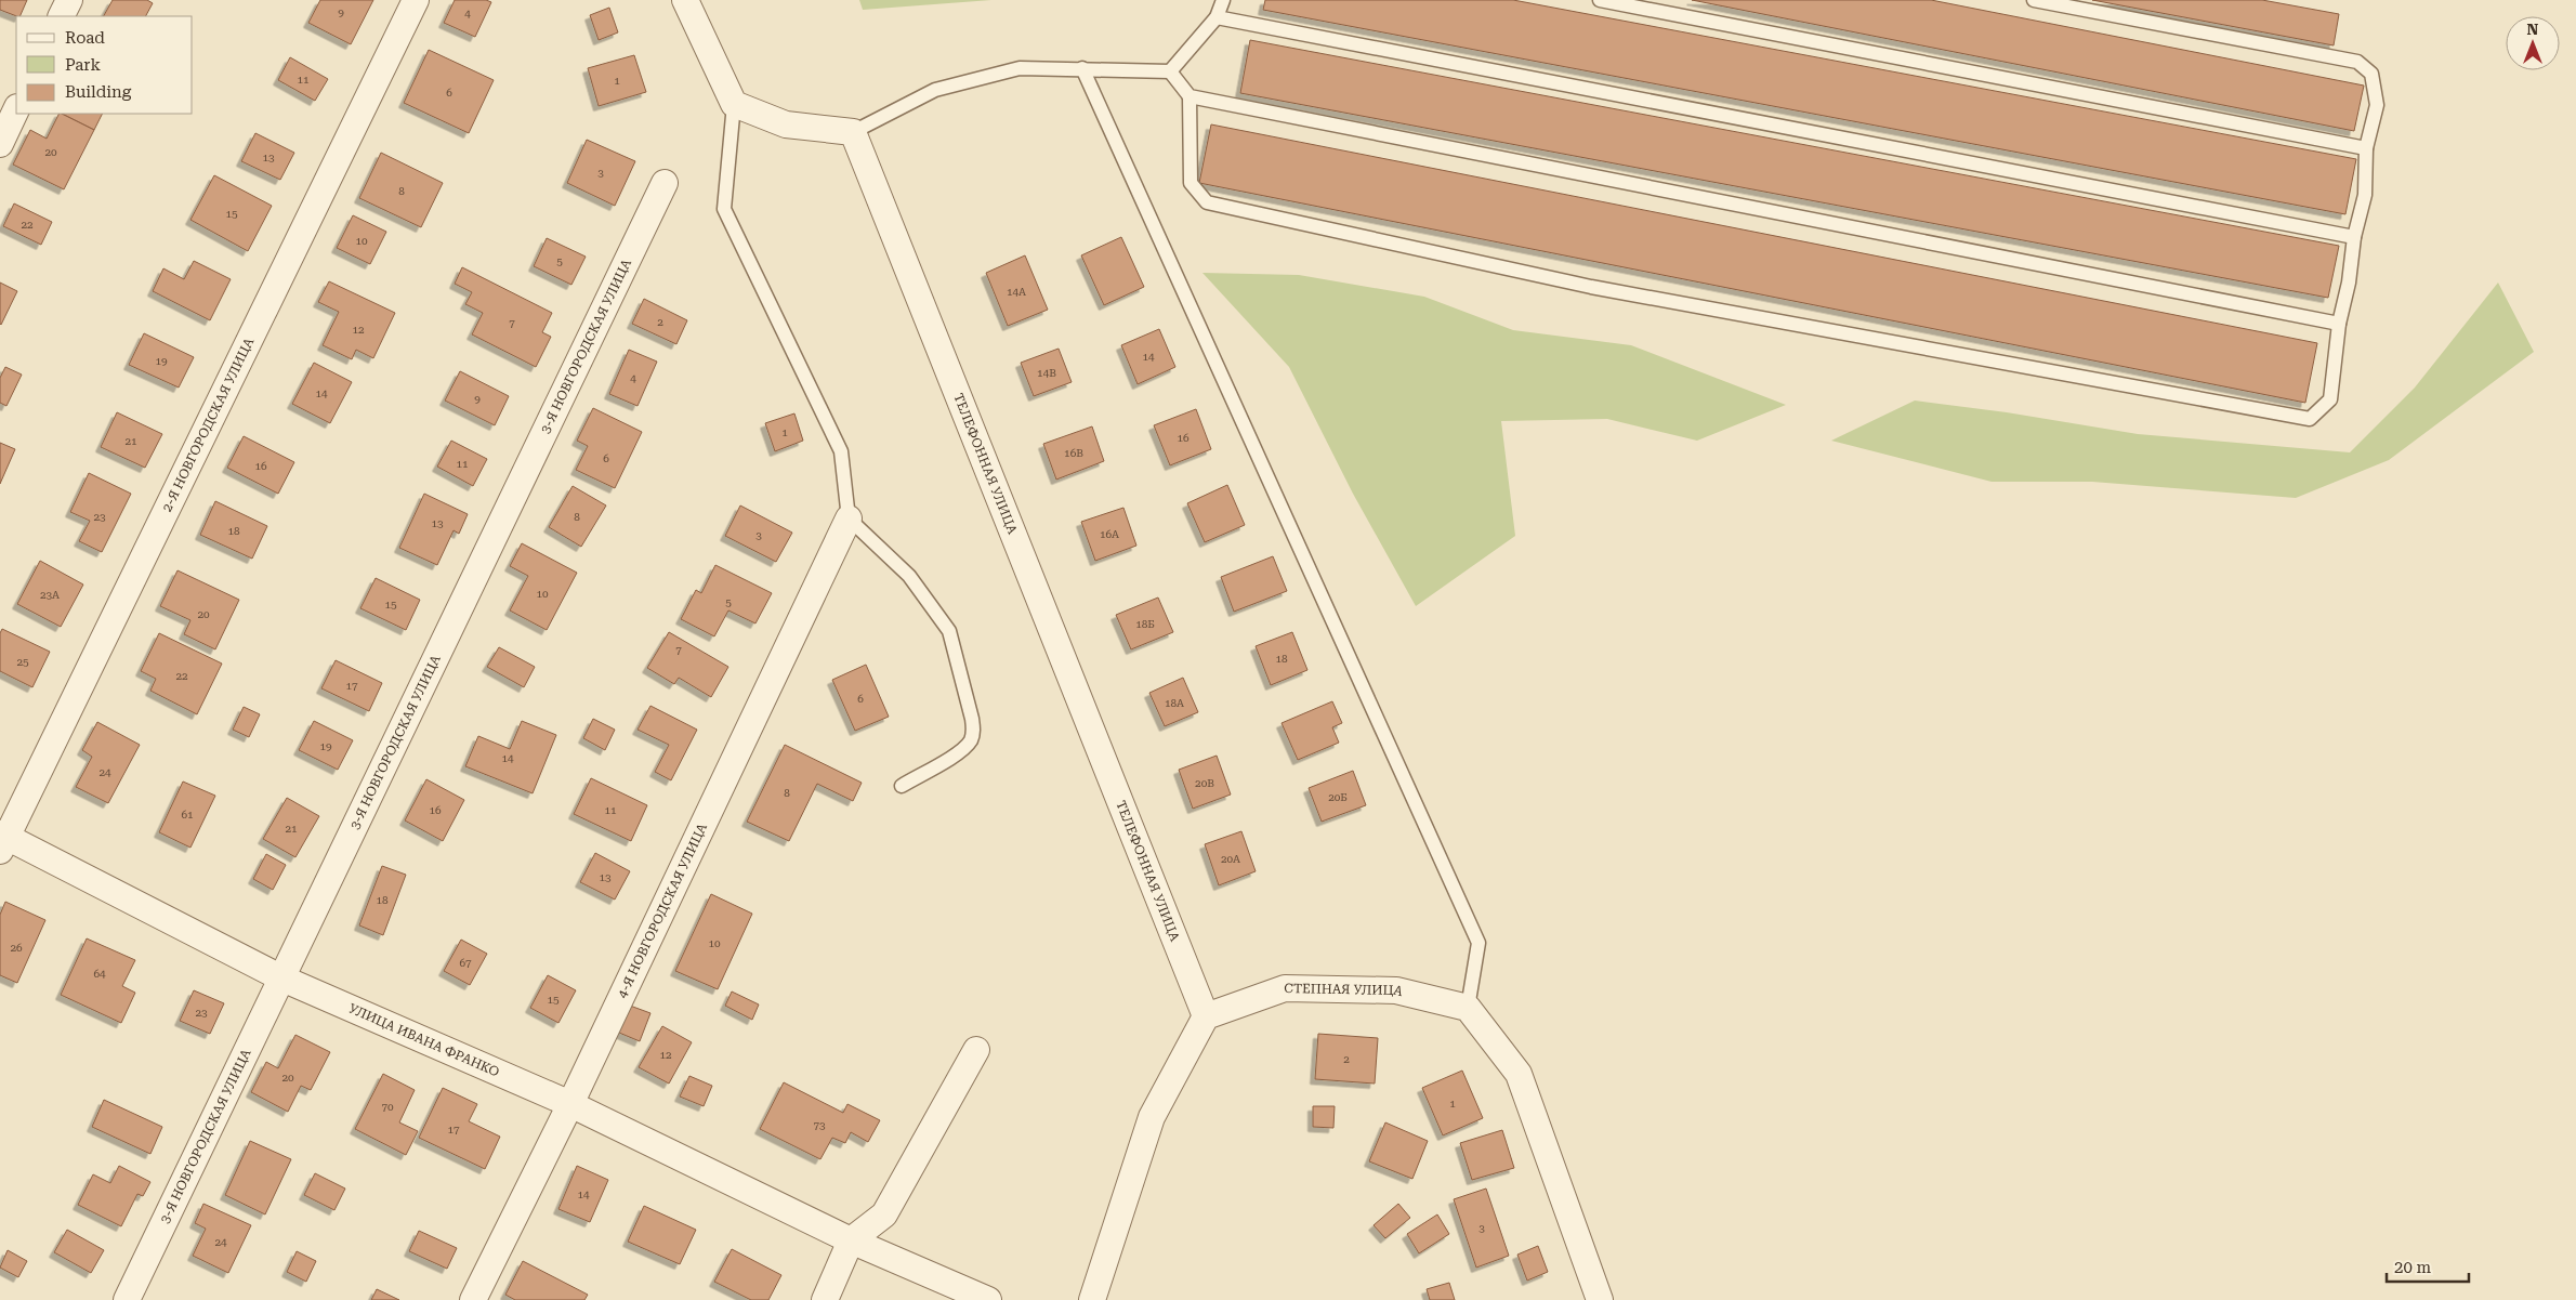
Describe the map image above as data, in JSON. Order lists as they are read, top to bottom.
{
  "streets": {
    "street": [
      "3-Я НОВГОРОДСКАЯ УЛИЦА",
      "2-Я НОВГОРОДСКАЯ УЛИЦА",
      "ТЕЛЕФОННАЯ УЛИЦА",
      "4-Я НОВГОРОДСКАЯ УЛИЦА",
      "СТЕПНАЯ УЛИЦА",
      "УЛИЦА ИВАНА ФРАНКО"
    ]
  },
  "crossings": [
    ["3-Я НОВГОРОДСКАЯ УЛИЦА", "УЛИЦА ИВАНА ФРАНКО"],
    ["2-Я НОВГОРОДСКАЯ УЛИЦА", "УЛИЦА ИВАНА ФРАНКО"],
    ["ТЕЛЕФОННАЯ УЛИЦА", "СТЕПНАЯ УЛИЦА"],
    ["4-Я НОВГОРОДСКАЯ УЛИЦА", "УЛИЦА ИВАНА ФРАНКО"]
  ],
  "house_numbers": [
    "9",
    "4",
    "11",
    "1",
    "6",
    "20",
    "13",
    "3",
    "8",
    "15",
    "22",
    "10",
    "5",
    "14А",
    "2",
    "7",
    "12",
    "14",
    "19",
    "14В",
    "4",
    "14",
    "9",
    "1",
    "16",
    "21",
    "16В",
    "6",
    "11",
    "16",
    "23",
    "8",
    "13",
    "18",
    "16А",
    "3",
    "10",
    "23А",
    "5",
    "15",
    "20",
    "18Б",
    "7",
    "18",
    "25",
    "22",
    "17",
    "6",
    "18А",
    "19",
    "14",
    "24",
    "20В",
    "8",
    "20Б",
    "16",
    "11",
    "61",
    "21",
    "20А",
    "13",
    "18",
    "10",
    "26",
    "67",
    "64",
    "15",
    "23",
    "12",
    "2",
    "20",
    "1",
    "70",
    "73",
    "17",
    "14",
    "3",
    "24"
  ],
  "legend": ["Road", "Park", "Building"],
  "scale_bar": "20 m",
  "north": "top"
}
